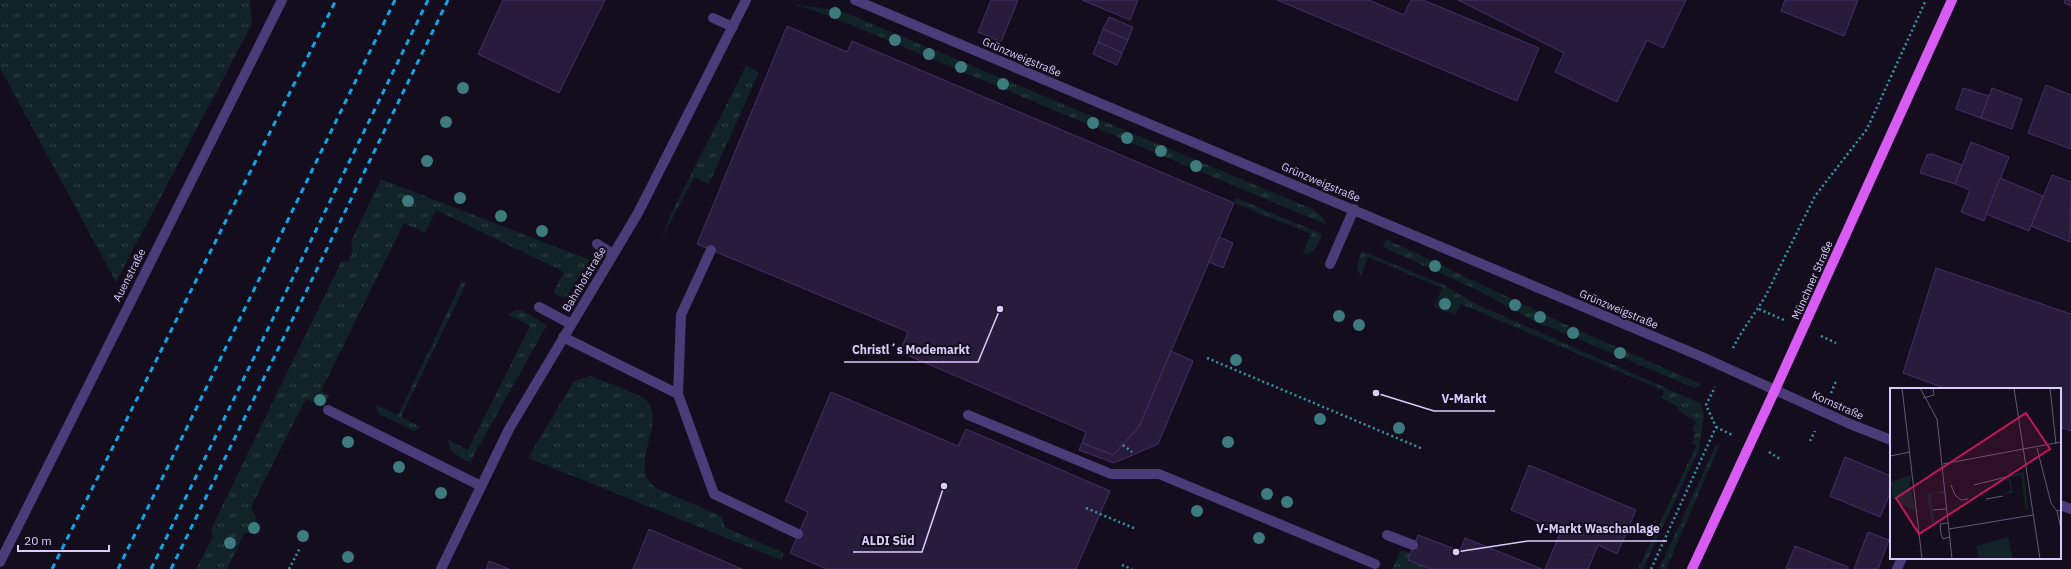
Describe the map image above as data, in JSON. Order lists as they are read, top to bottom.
{
  "streets": {
    "main road": ["Münchner Straße"],
    "street": [
      "Grünzweigstraße",
      "Auenstraße",
      "Bahnhofstraße",
      "Kornstraße"
    ]
  },
  "crossings": [
    ["Grünzweigstraße", "Münchner Straße"],
    ["Grünzweigstraße", "Kornstraße"],
    ["Münchner Straße", "Kornstraße"]
  ],
  "places": [
    "Christl´s Modemarkt",
    "V-Markt",
    "ALDI Süd",
    "V-Markt Waschanlage"
  ],
  "scale_bar": "20 m"
}
